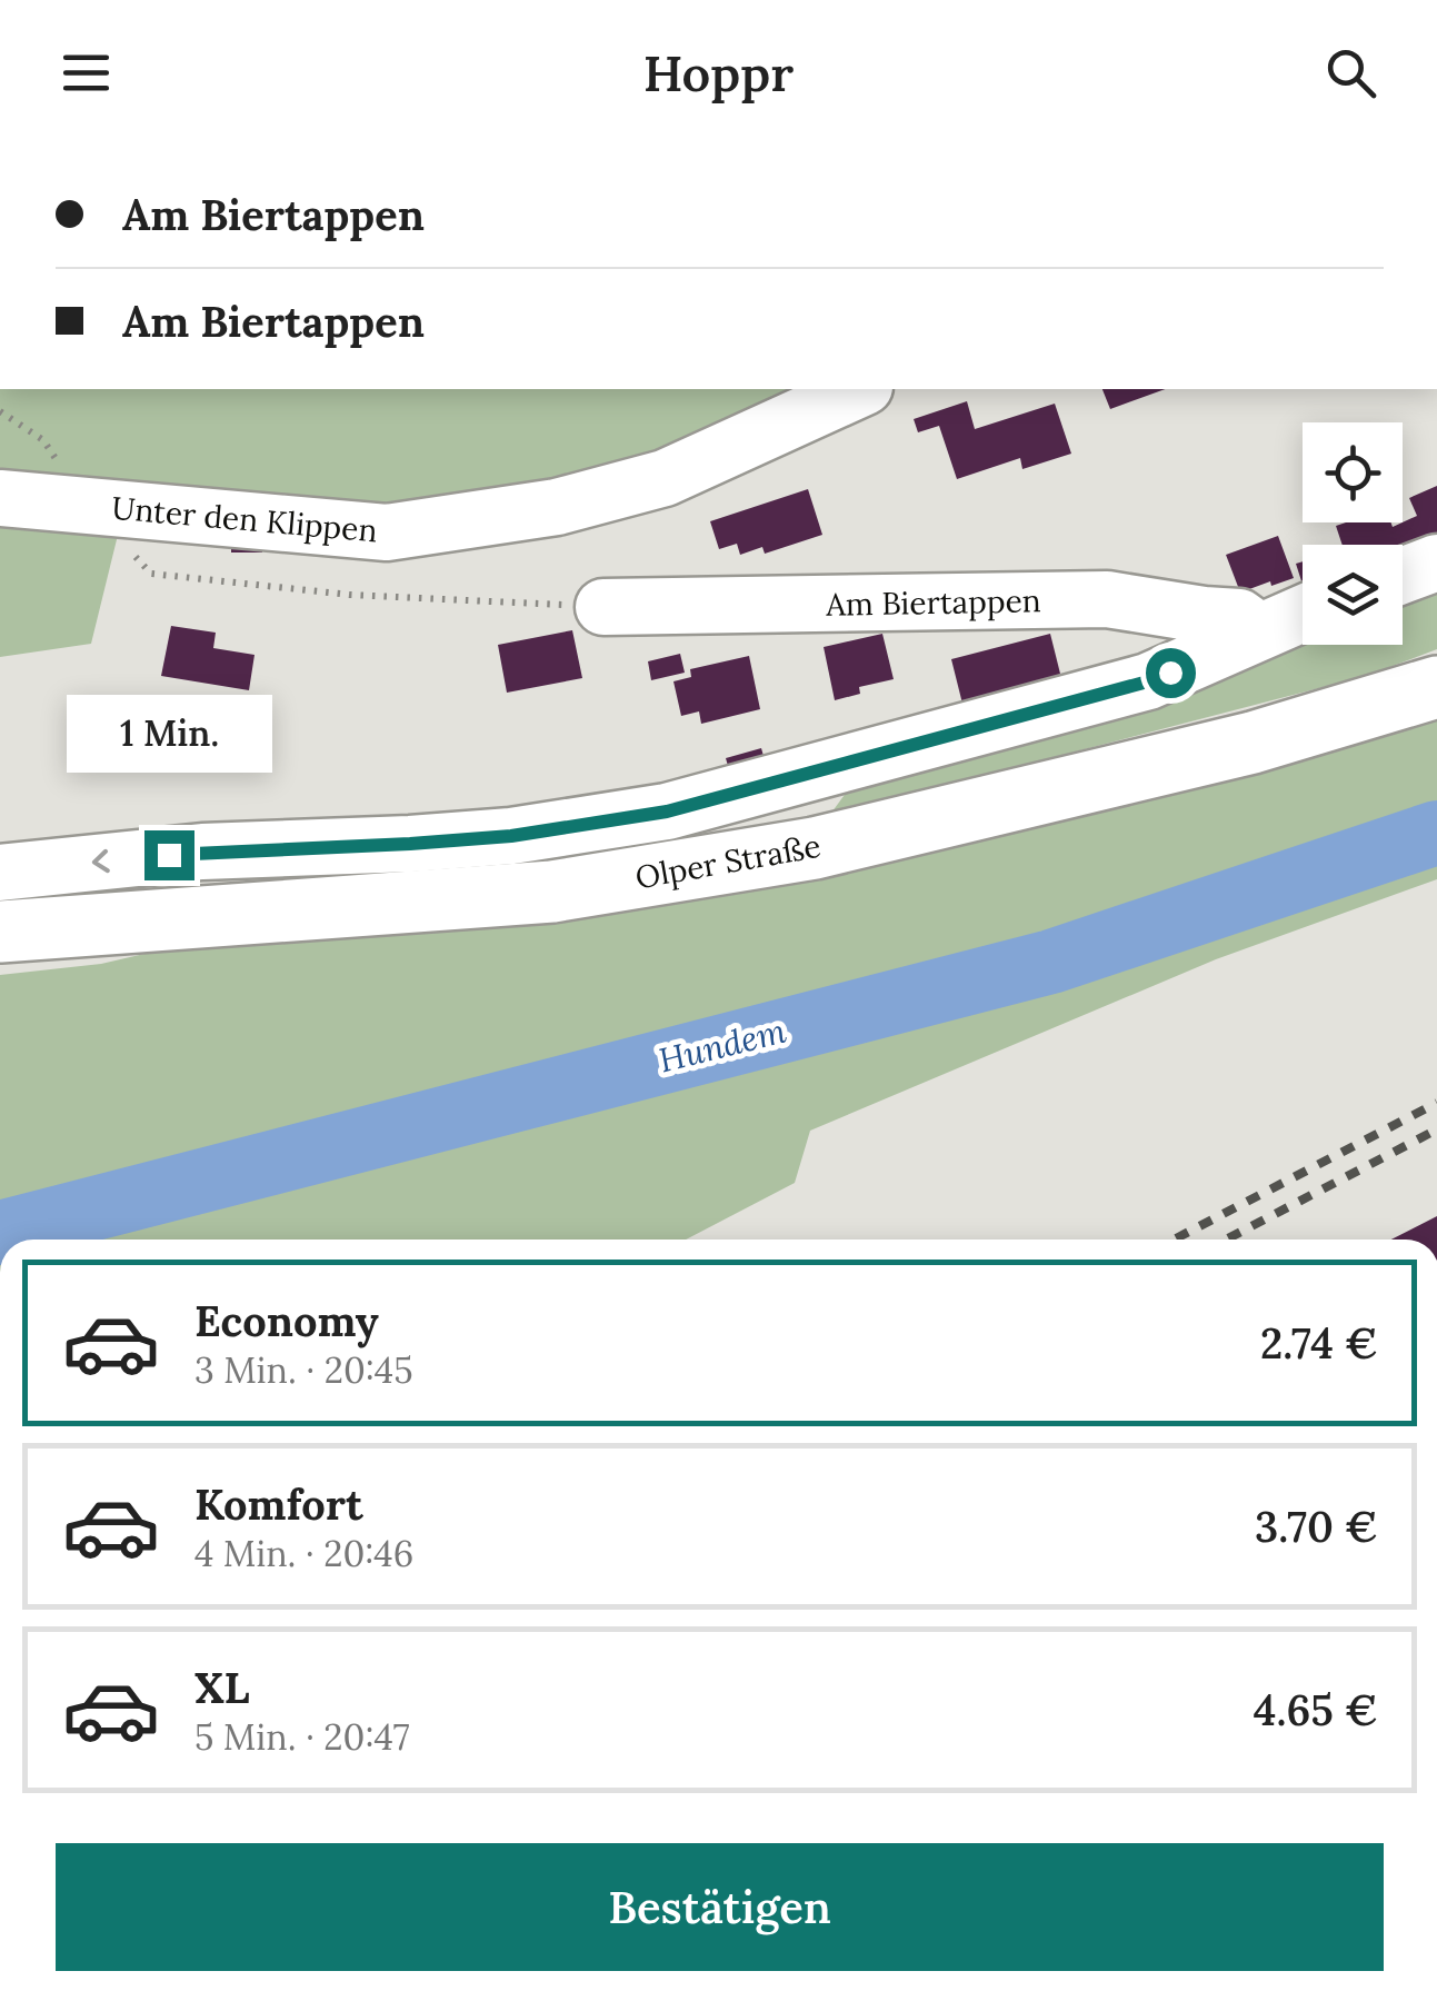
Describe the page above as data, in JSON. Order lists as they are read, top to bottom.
{
  "streets": {
    "main road": ["Olper Straße"],
    "street": ["Unter den Klippen", "Am Biertappen"]
  },
  "water": ["Hundem"],
  "page": {
    "header": "Hoppr",
    "banner": ["Am Biertappen", "Am Biertappen"],
    "bubble": "1 Min.",
    "list": [
      {
        "name": "Economy",
        "note": "3 Min. · 20:45",
        "value": "2.74 €"
      },
      {
        "name": "Komfort",
        "note": "4 Min. · 20:46",
        "value": "3.70 €"
      },
      {
        "name": "XL",
        "note": "5 Min. · 20:47",
        "value": "4.65 €"
      }
    ],
    "buttons": "Bestätigen"
  }
}
